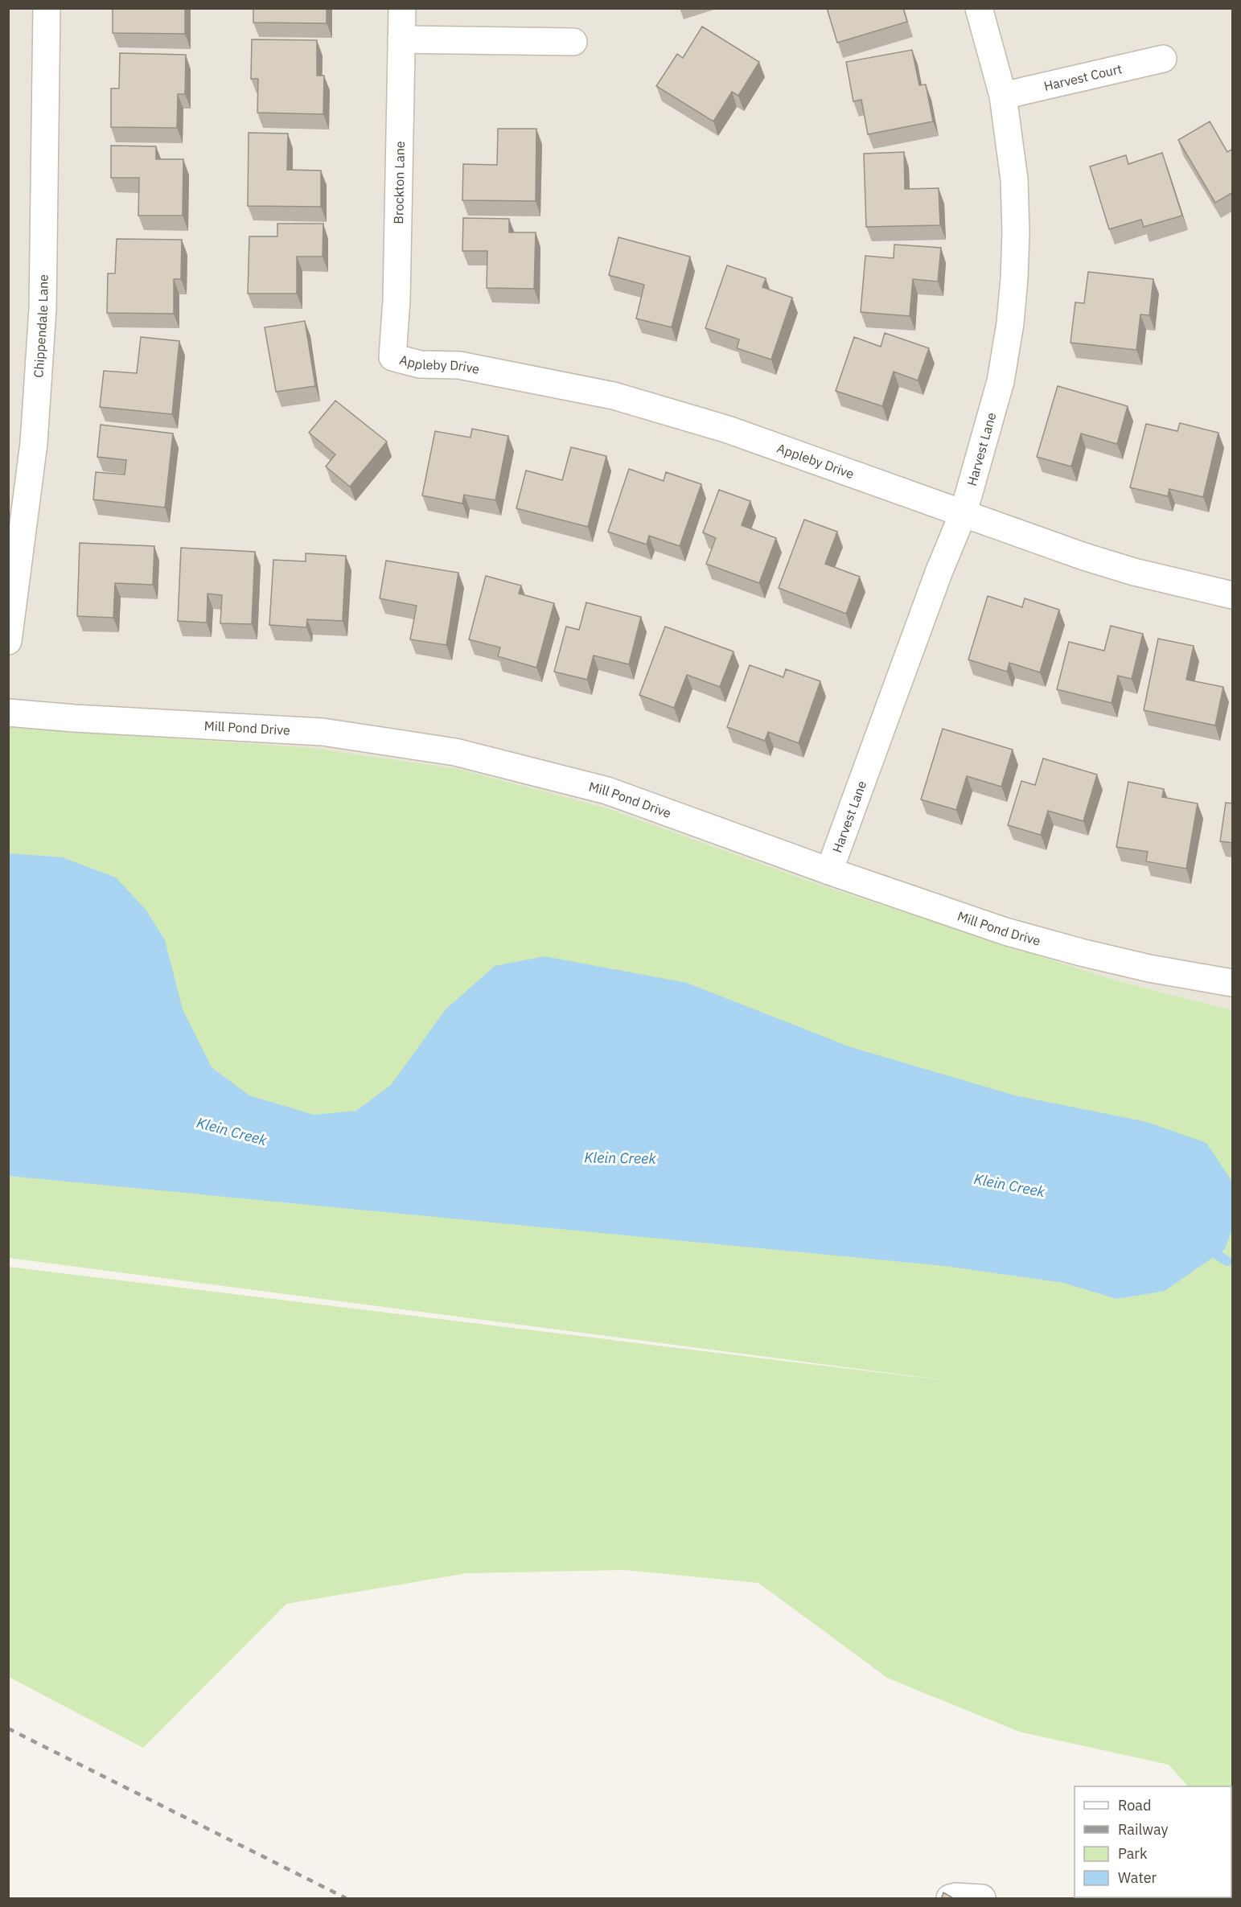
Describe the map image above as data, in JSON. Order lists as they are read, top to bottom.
{
  "streets": {
    "street": [
      "Harvest Court",
      "Brockton Lane",
      "Chippendale Lane",
      "Appleby Drive",
      "Harvest Lane",
      "Mill Pond Drive"
    ]
  },
  "crossings": [
    ["Harvest Court", "Harvest Lane"],
    ["Brockton Lane", "Appleby Drive"],
    ["Appleby Drive", "Harvest Lane"],
    ["Harvest Lane", "Mill Pond Drive"]
  ],
  "water": ["Klein Creek"],
  "legend": [
    "Road",
    "Railway",
    "Park",
    "Water"
  ]
}
